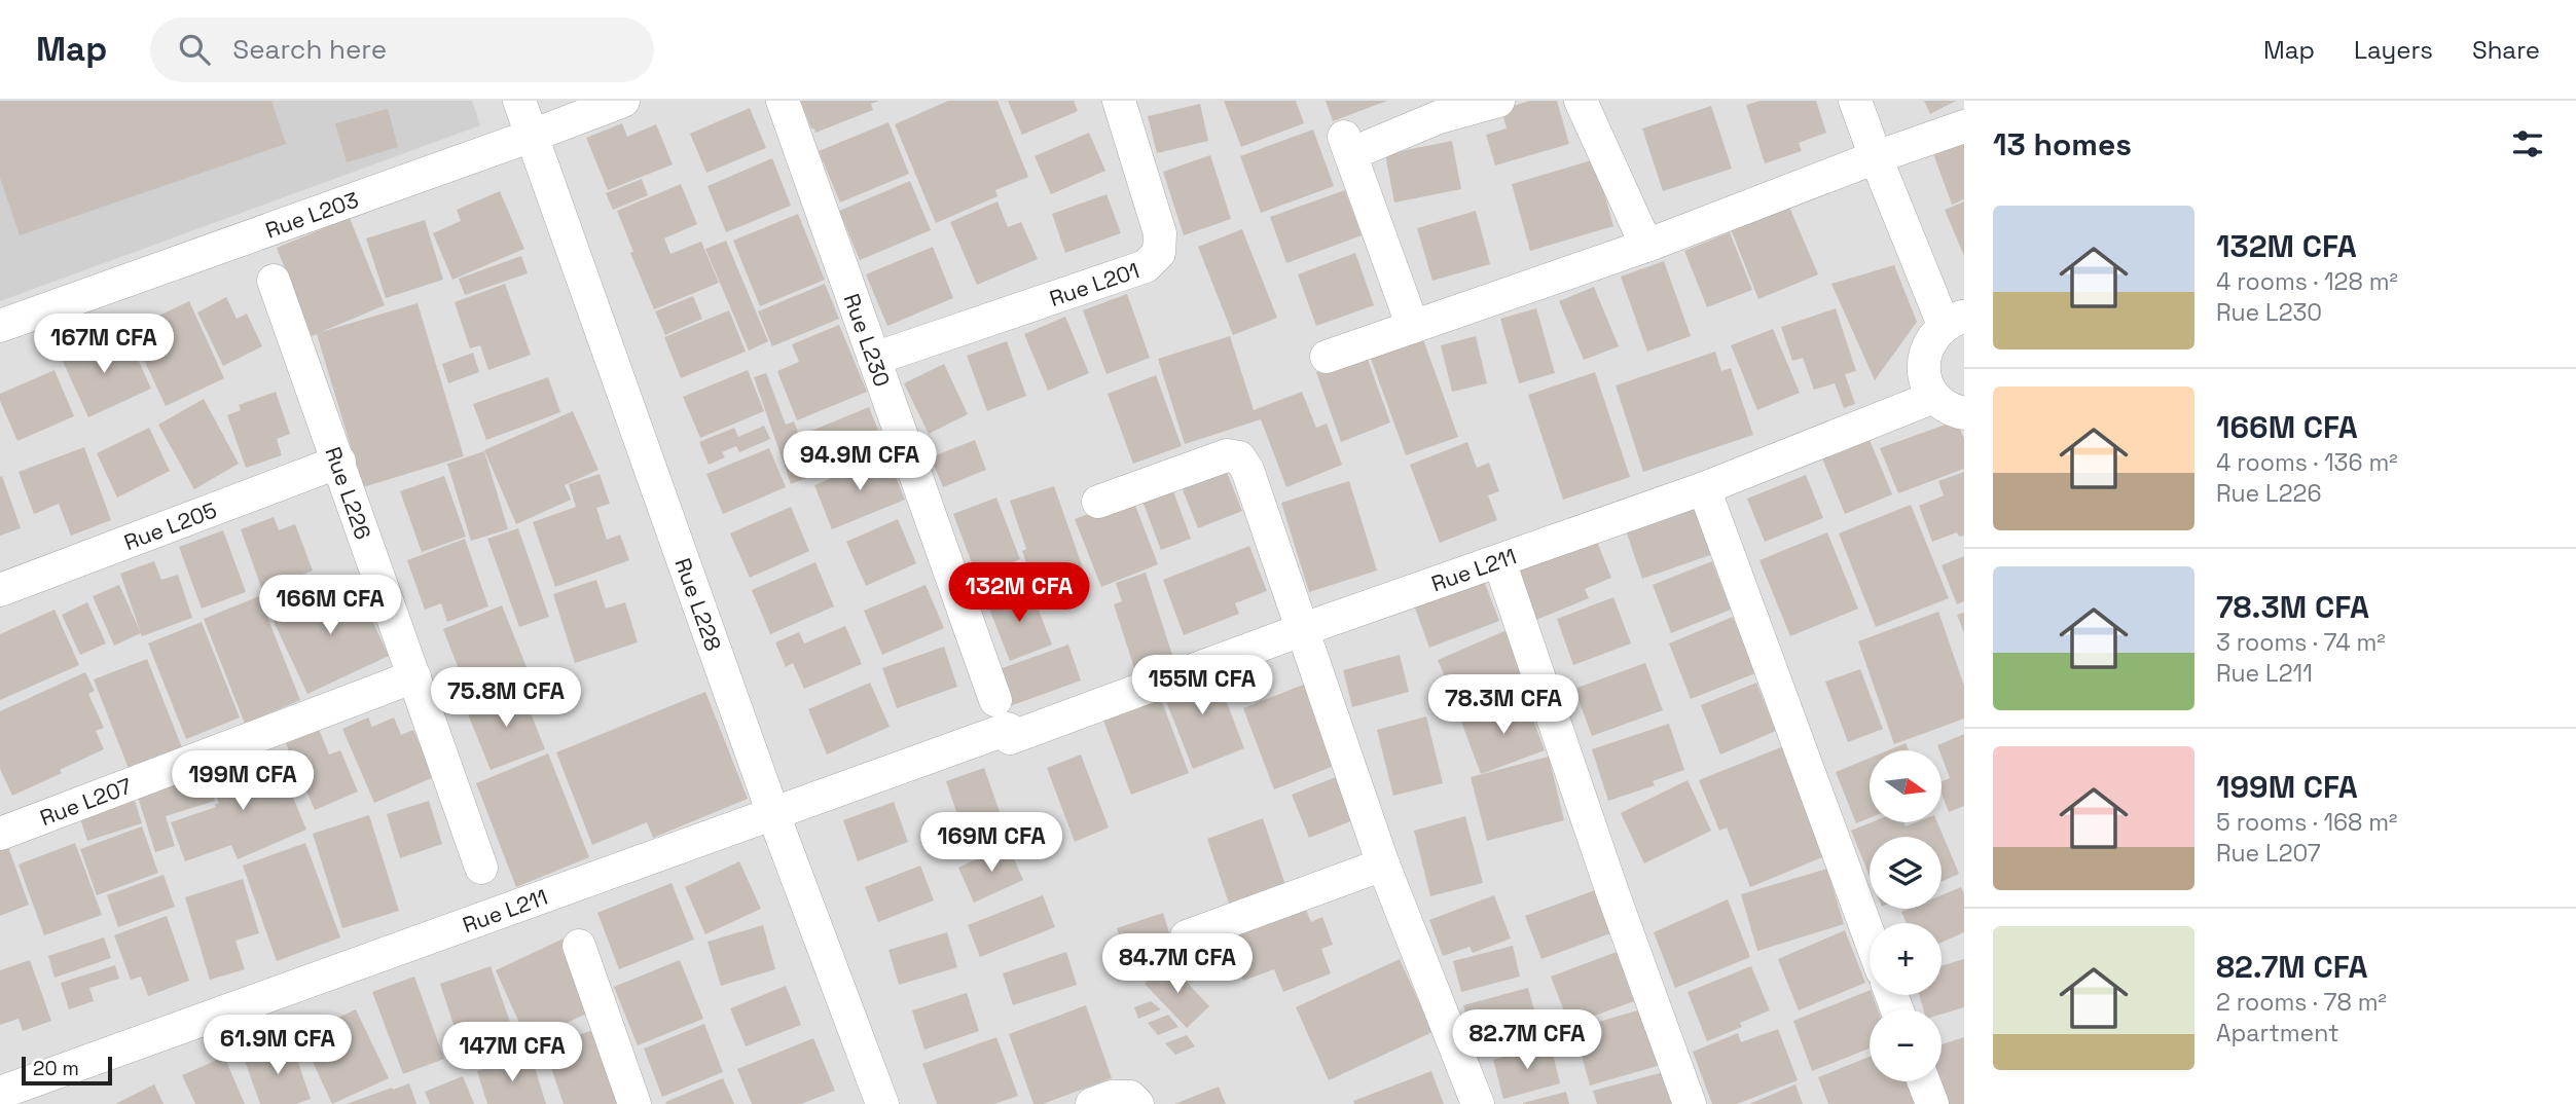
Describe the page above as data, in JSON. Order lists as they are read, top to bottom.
{
  "streets": {
    "street": [
      "Rue L203",
      "Rue L201",
      "Rue L230",
      "Rue L226",
      "Rue L205",
      "Rue L211",
      "Rue L228",
      "Rue L207"
    ]
  },
  "crossings": [
    ["Rue L203", "Rue L228"],
    ["Rue L201", "Rue L230"],
    ["Rue L230", "Rue L211"],
    ["Rue L226", "Rue L205"],
    ["Rue L226", "Rue L207"],
    ["Rue L211", "Rue L228"]
  ],
  "scale_bar": "20 m",
  "north": "right",
  "page": {
    "header": "Map",
    "search": "Search here",
    "nav": ["Map", "Layers", "Share"],
    "heading": "13 homes",
    "list": [
      {
        "name": "132M CFA",
        "note": "4 rooms · 128 m² · Rue L230"
      },
      {
        "name": "166M CFA",
        "note": "4 rooms · 136 m² · Rue L226"
      },
      {
        "name": "78.3M CFA",
        "note": "3 rooms · 74 m² · Rue L211"
      },
      {
        "name": "199M CFA",
        "note": "5 rooms · 168 m² · Rue L207"
      },
      {
        "name": "82.7M CFA",
        "note": "2 rooms · 78 m² · Apartment"
      }
    ],
    "price": [
      "167M CFA",
      "94.9M CFA",
      "132M CFA",
      "166M CFA",
      "155M CFA",
      "75.8M CFA",
      "78.3M CFA",
      "199M CFA",
      "169M CFA",
      "84.7M CFA",
      "82.7M CFA",
      "61.9M CFA",
      "147M CFA"
    ],
    "map_buttons": ["+", "−"],
    "scale": "20 m"
  }
}
